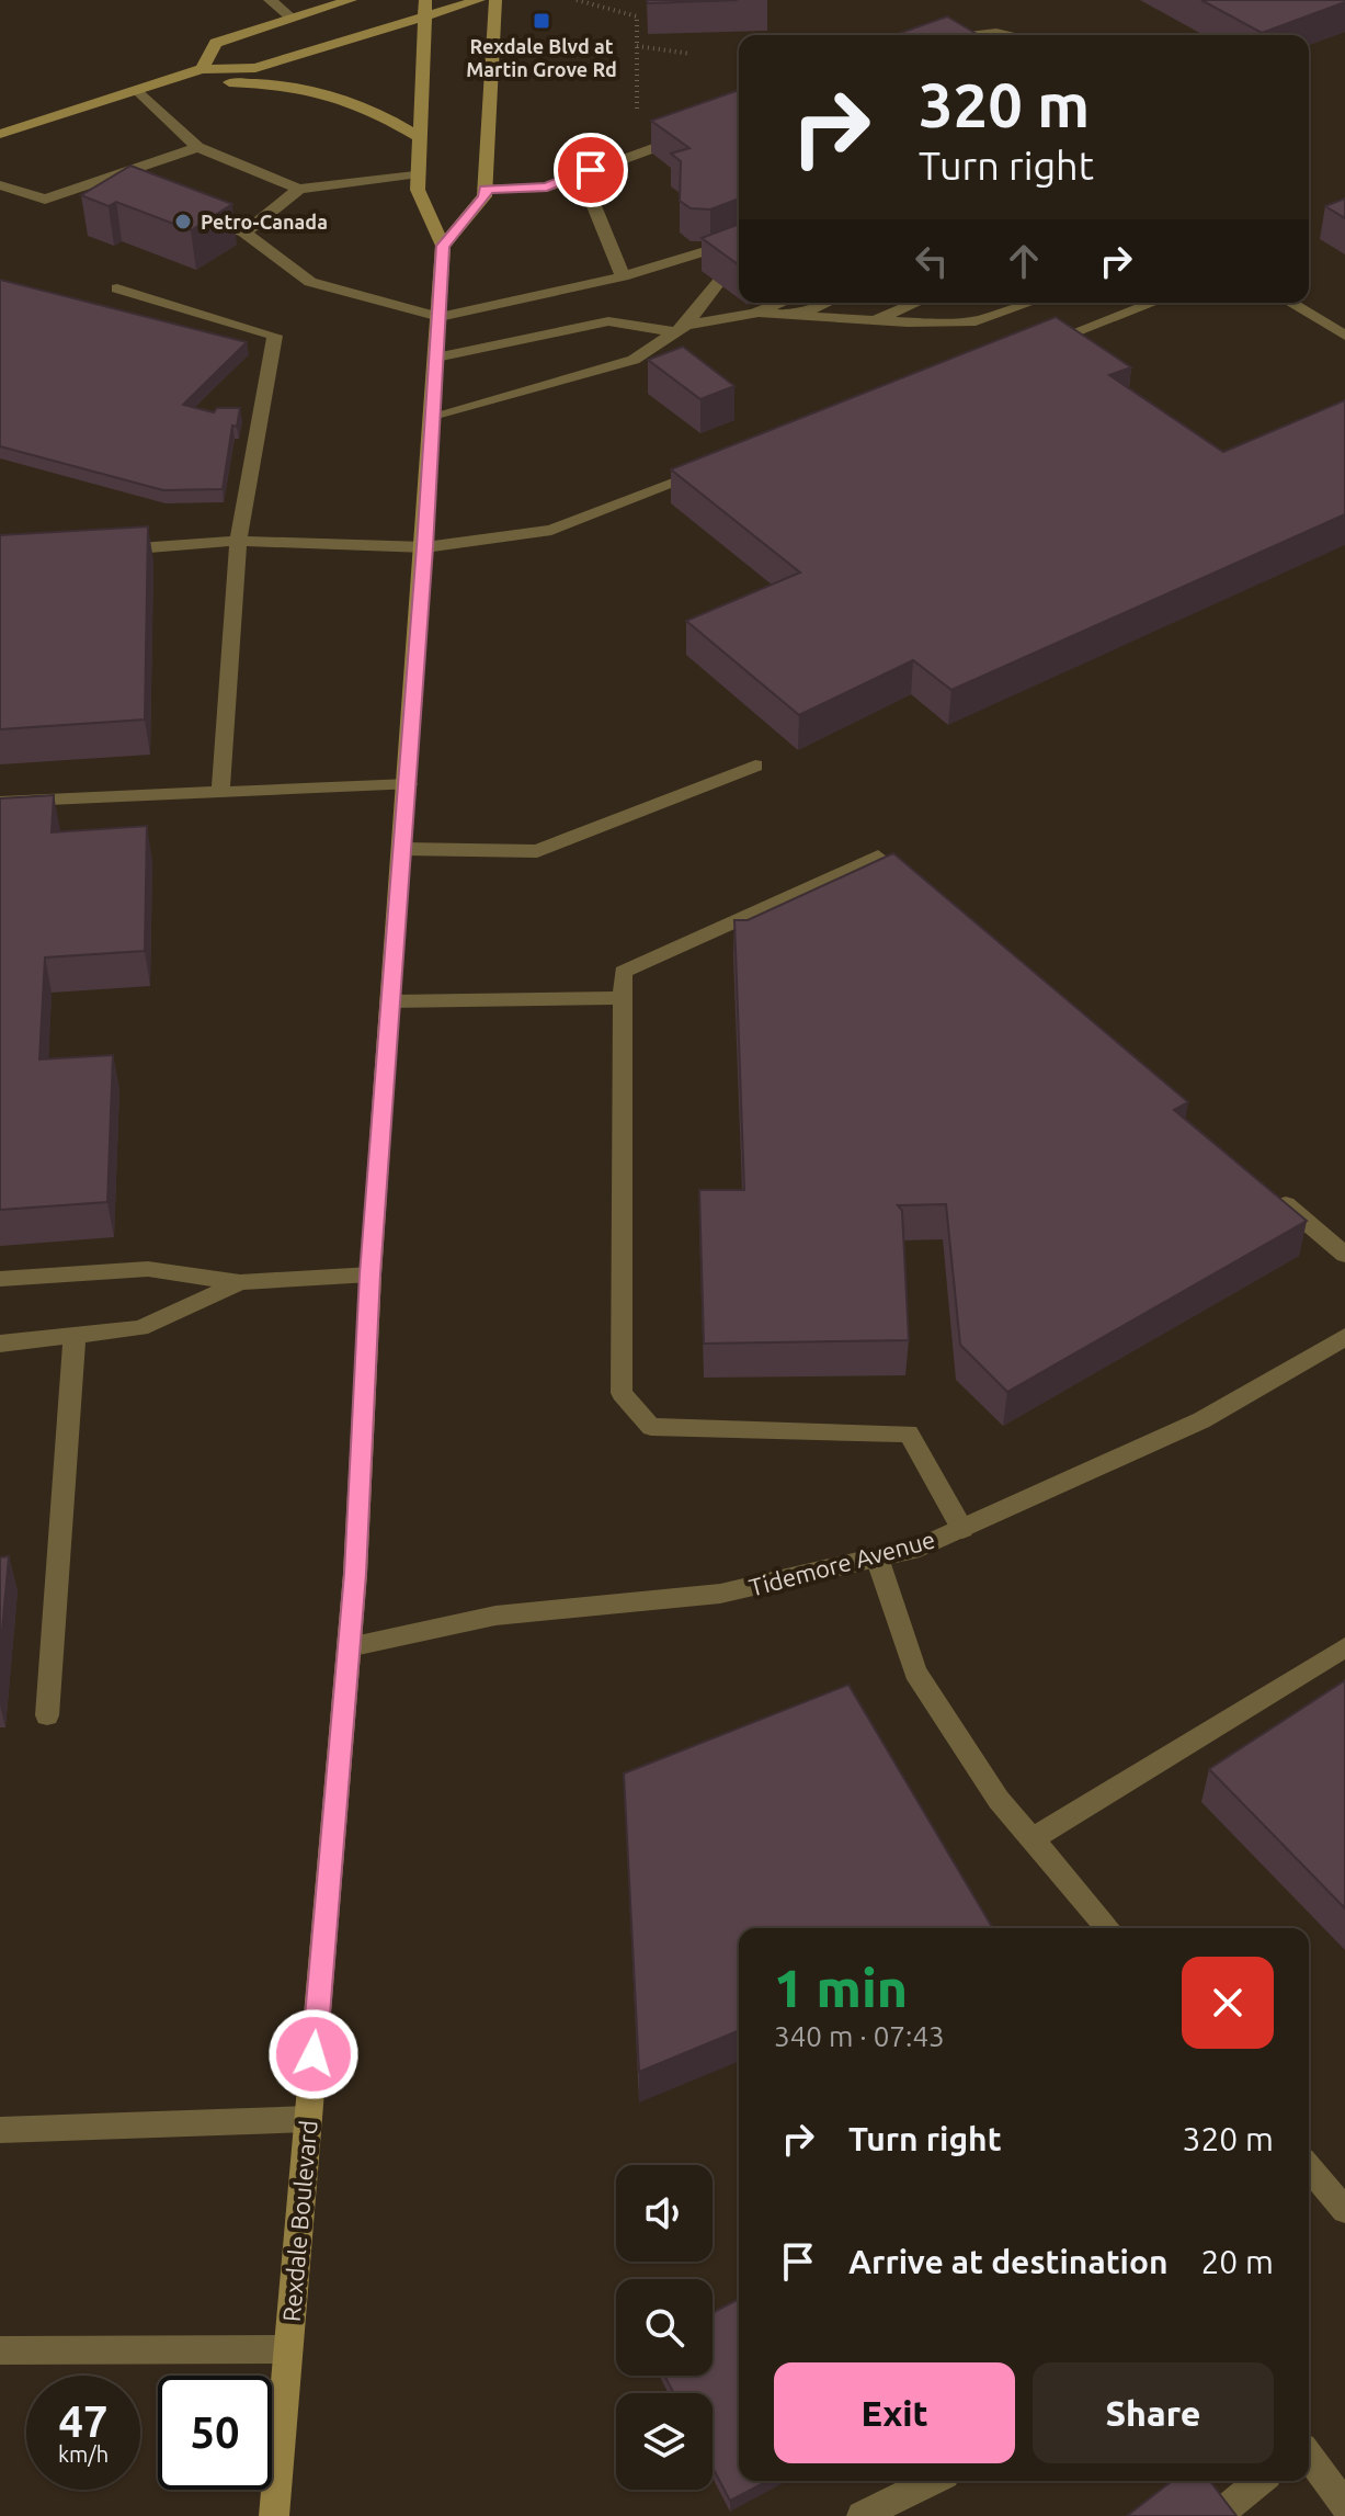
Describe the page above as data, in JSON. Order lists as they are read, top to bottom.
{
  "streets": {
    "main road": ["Rexdale Boulevard"],
    "street": ["Tidemore Avenue"]
  },
  "crossings": [
    ["Tidemore Avenue", "Rexdale Boulevard"]
  ],
  "places": {
    "transit": ["Rexdale Blvd at Martin Grove Rd"],
    "other": ["Petro-Canada"]
  },
  "page": {
    "turn": ["320 m", "Turn right"],
    "heading": ["1 min", "340 m · 07:43"],
    "list": [
      {
        "name": "Turn right",
        "value": "320 m"
      },
      {
        "name": "Arrive at destination",
        "value": "20 m"
      }
    ],
    "buttons": ["Exit", "Share"],
    "speed": "47 km/h",
    "limit": "50"
  }
}
